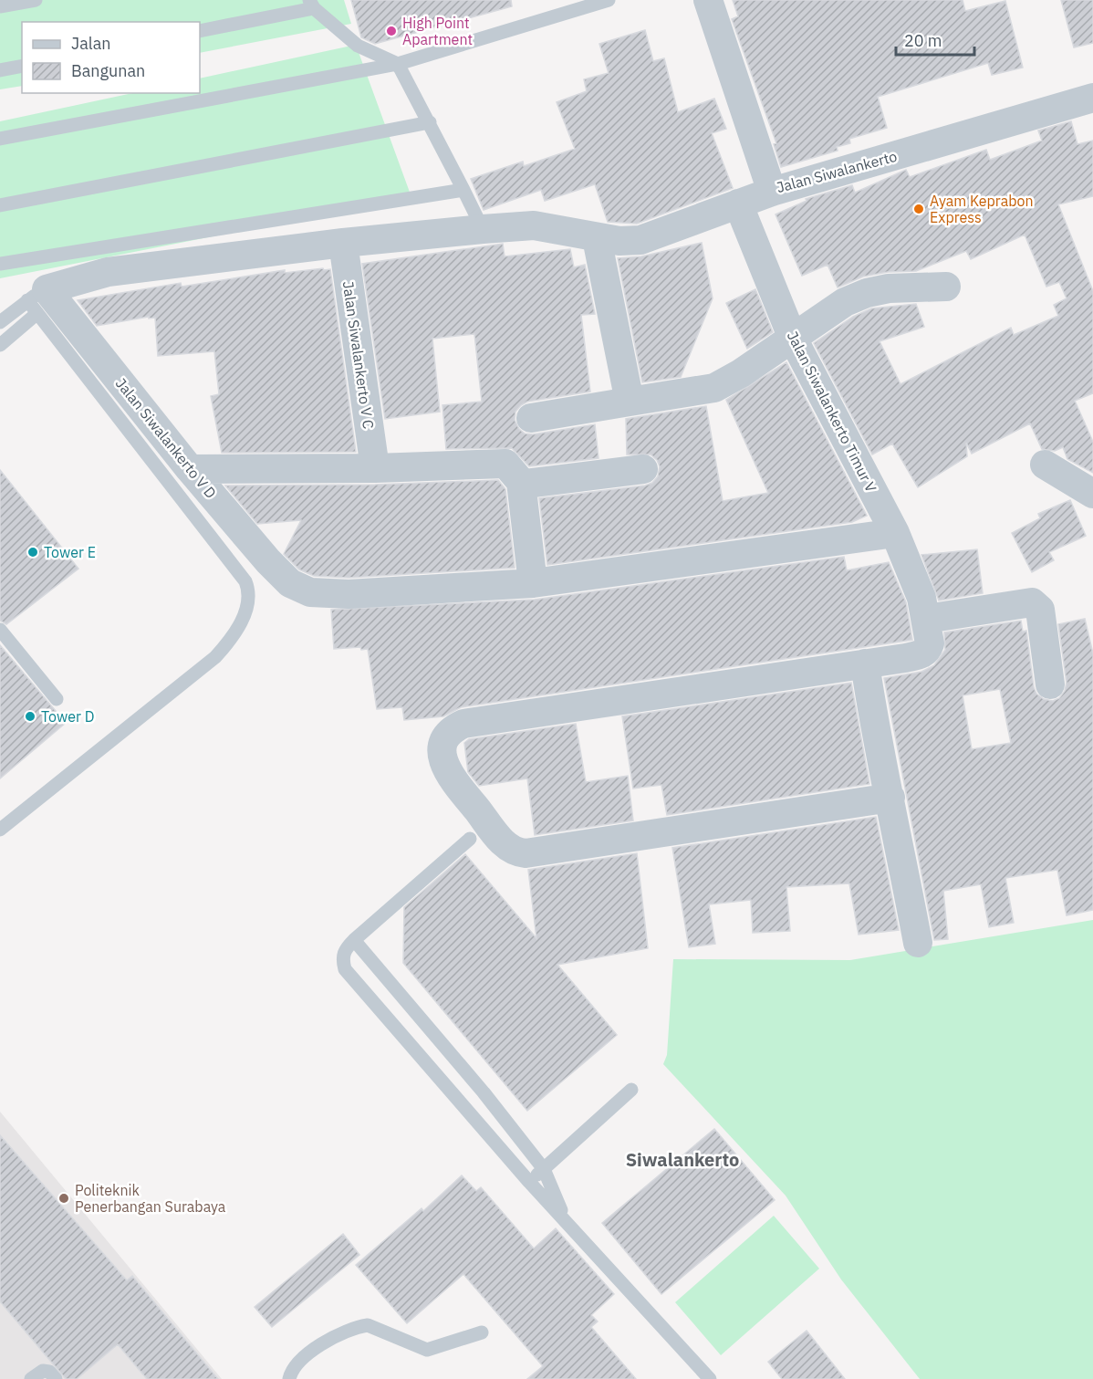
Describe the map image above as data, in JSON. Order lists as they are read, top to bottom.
{
  "streets": {
    "street": [
      "Jalan Siwalankerto",
      "Jalan Siwalankerto V C",
      "Jalan Siwalankerto Timur V",
      "Jalan Siwalankerto V D"
    ]
  },
  "districts": ["Siwalankerto"],
  "places": [
    "High Point Apartment",
    "Ayam Keprabon Express",
    "Tower E",
    "Tower D",
    "Politeknik Penerbangan Surabaya"
  ],
  "legend": ["Jalan", "Bangunan"],
  "scale_bar": "20 m"
}
